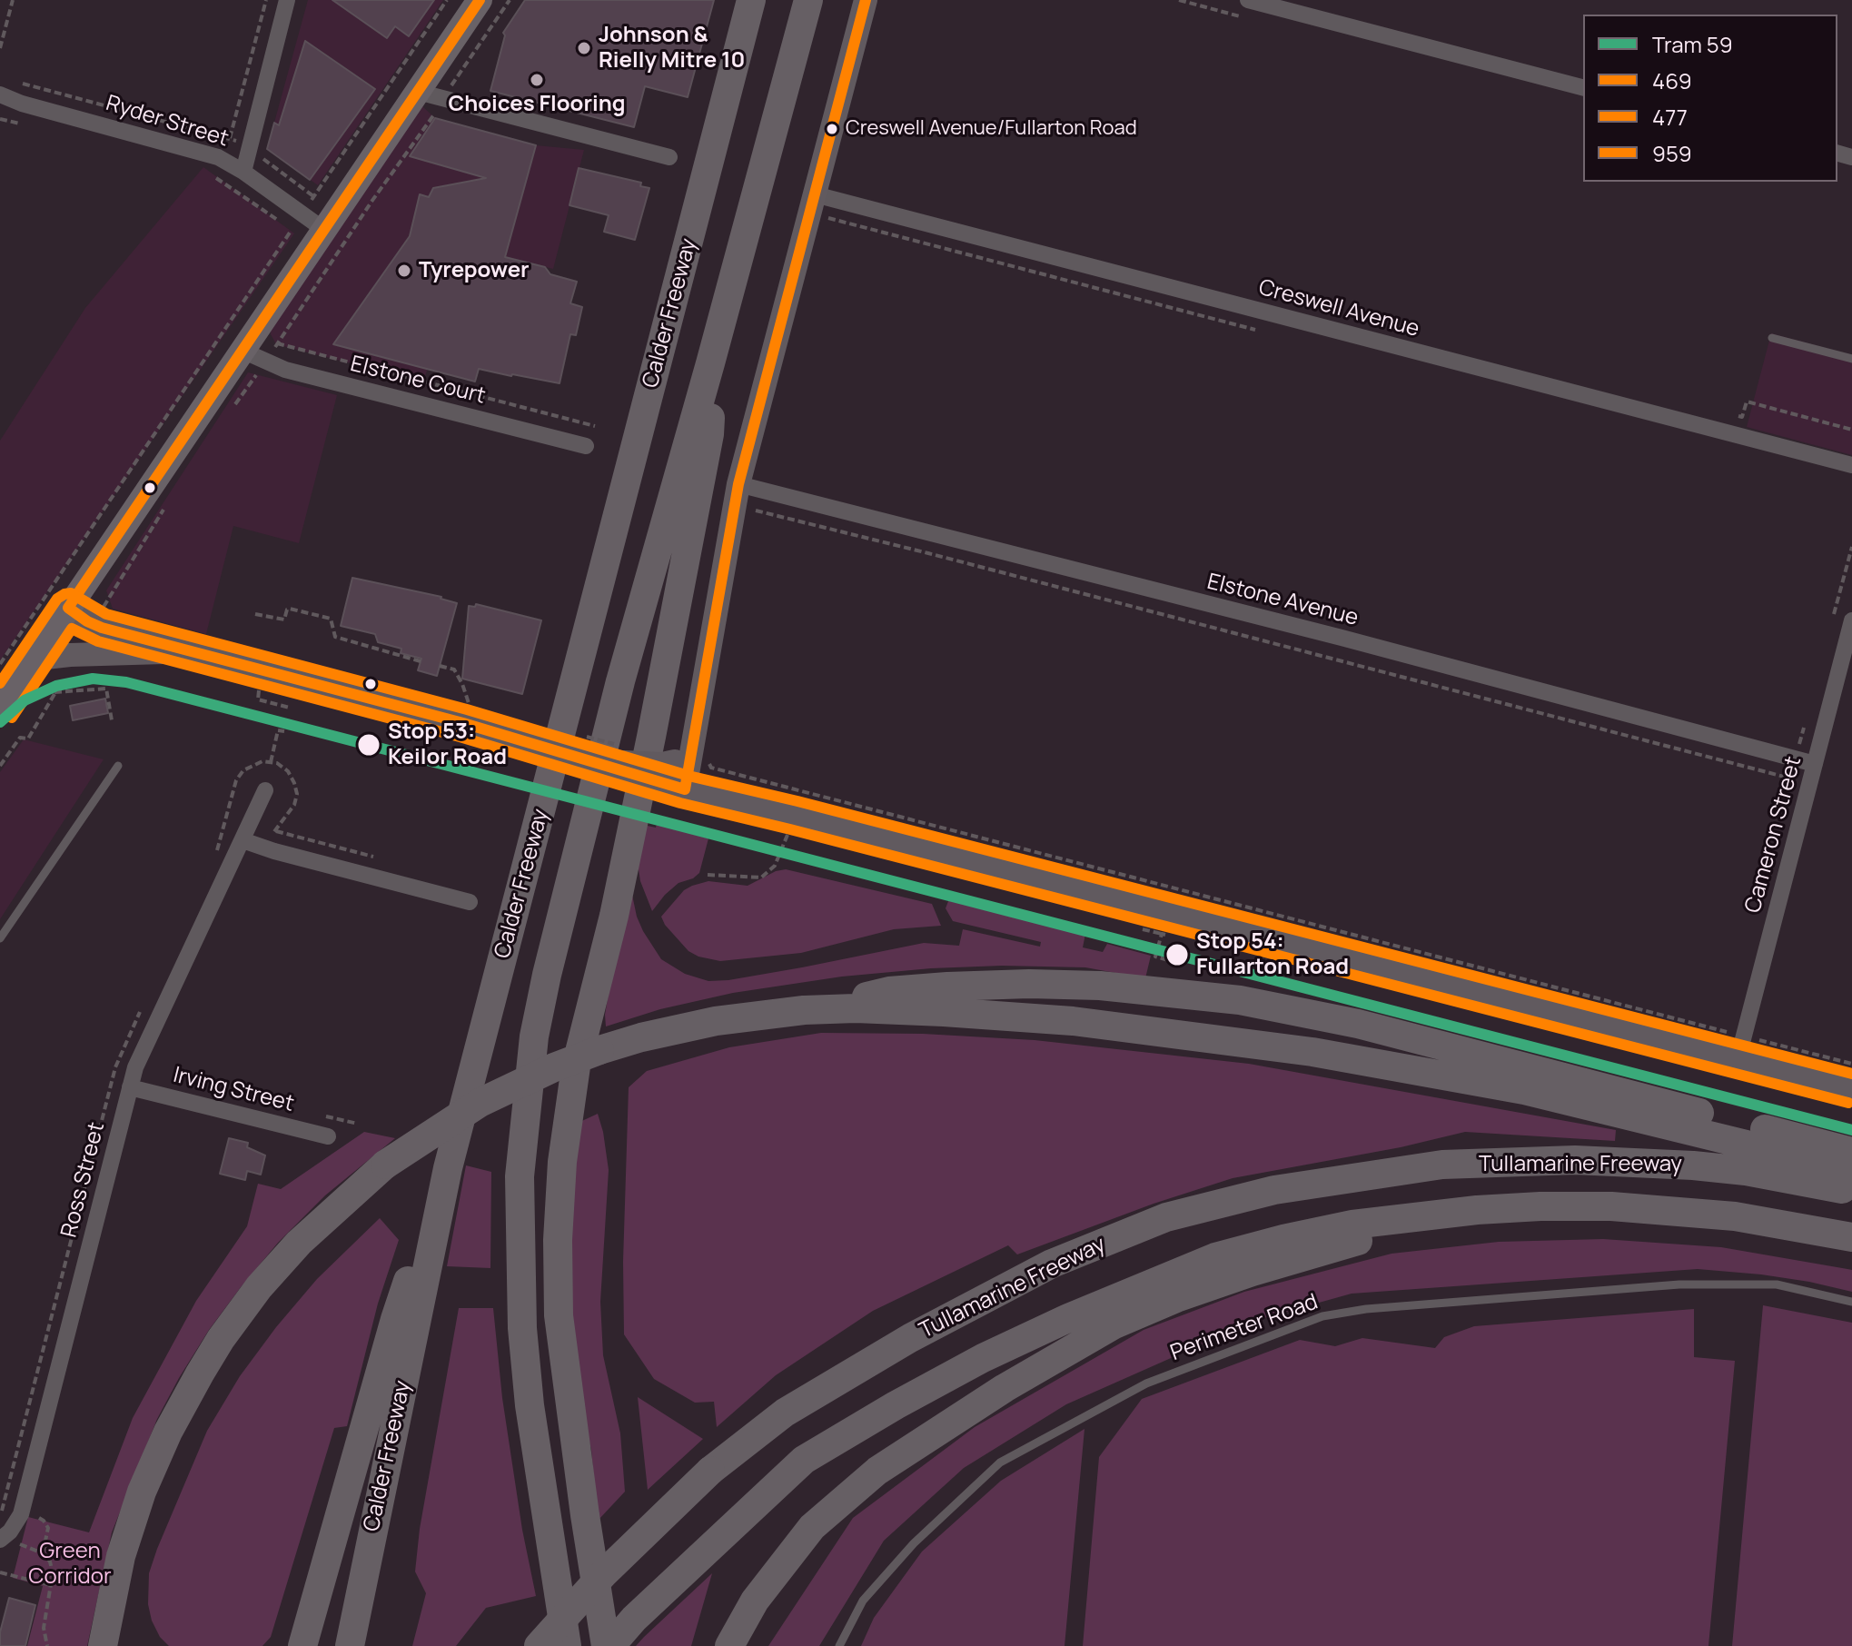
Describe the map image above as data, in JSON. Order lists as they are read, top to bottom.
{
  "streets": {
    "highway": ["Calder Freeway", "Tullamarine Freeway"],
    "street": [
      "Ryder Street",
      "Creswell Avenue",
      "Elstone Court",
      "Elstone Avenue",
      "Cameron Street",
      "Irving Street",
      "Ross Street"
    ],
    "lane": ["Perimeter Road"]
  },
  "crossings": [
    ["Elstone Avenue", "Cameron Street"],
    ["Irving Street", "Ross Street"]
  ],
  "parks": ["Green Corridor"],
  "places": [
    "Johnson & Rielly Mitre 10",
    "Choices Flooring",
    "Creswell Avenue/Fullarton Road",
    "Tyrepower",
    "Stop 53: Keilor Road",
    "Stop 54: Fullarton Road"
  ],
  "lines": [
    "transit line 469",
    "transit line 959",
    "transit line 477",
    "tram line 59"
  ],
  "legend": [
    "Tram 59",
    "469",
    "477",
    "959"
  ]
}
